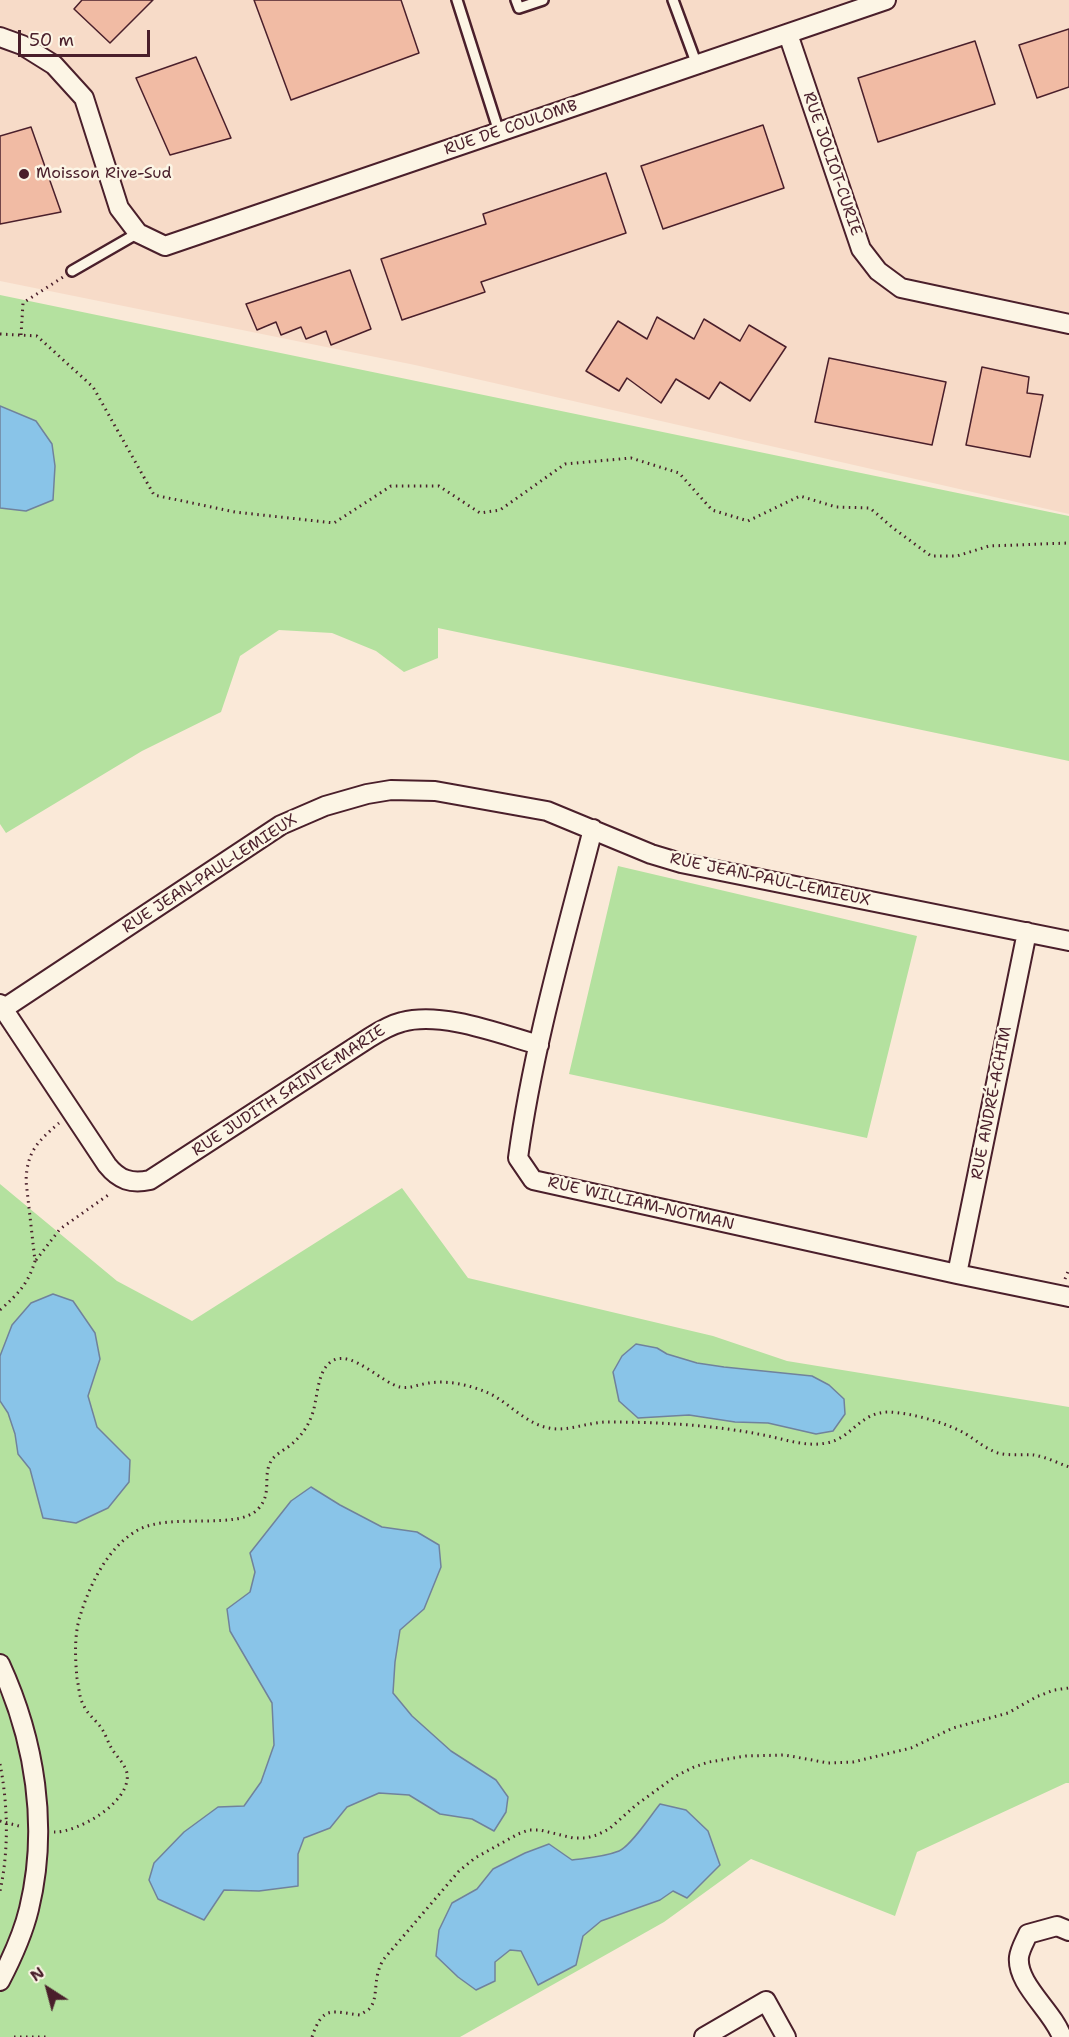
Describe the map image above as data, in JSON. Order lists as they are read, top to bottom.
{
  "streets": {
    "street": [
      "RUE DE COULOMB",
      "RUE JOLIOT-CURIE",
      "RUE JEAN-PAUL-LEMIEUX",
      "RUE JUDITH SAINTE-MARIE",
      "RUE ANDRÉ-ACHIM",
      "RUE WILLIAM-NOTMAN"
    ]
  },
  "crossings": [
    ["RUE DE COULOMB", "RUE JOLIOT-CURIE"],
    ["RUE JEAN-PAUL-LEMIEUX", "RUE ANDRÉ-ACHIM"],
    ["RUE JEAN-PAUL-LEMIEUX", "RUE WILLIAM-NOTMAN"],
    ["RUE JUDITH SAINTE-MARIE", "RUE WILLIAM-NOTMAN"],
    ["RUE ANDRÉ-ACHIM", "RUE WILLIAM-NOTMAN"]
  ],
  "places": ["Moisson Rive-Sud"],
  "scale_bar": "50 m",
  "north": "top left"
}
